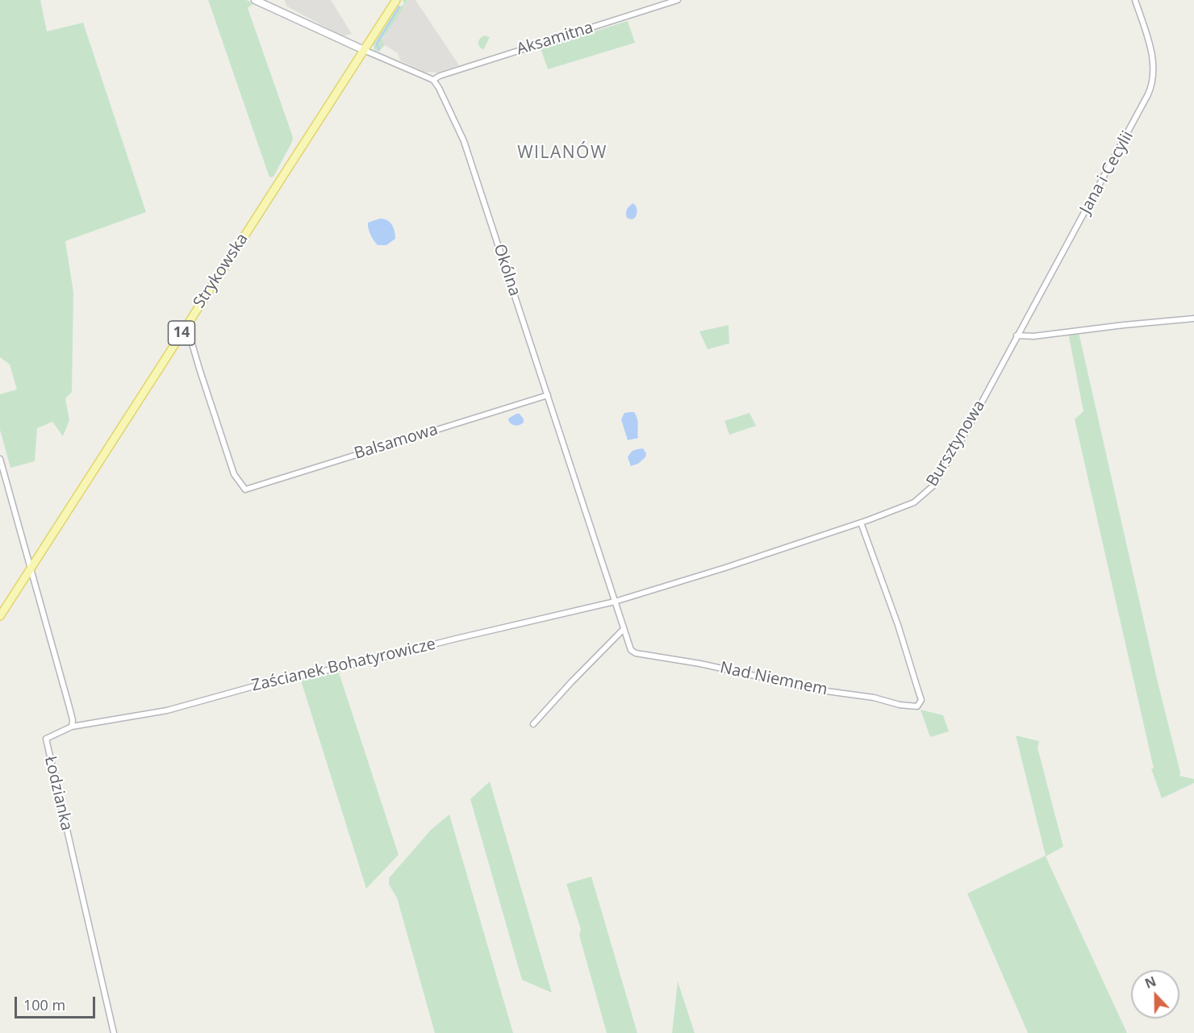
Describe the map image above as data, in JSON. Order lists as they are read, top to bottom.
{
  "streets": {
    "main road": ["Strykowska", "14"],
    "street": [
      "Aksamitna",
      "Jana i Cecylii",
      "Okólna",
      "Balsamowa",
      "Bursztynowa",
      "Zaścianek Bohatyrowicze",
      "Nad Niemnem",
      "Łodzianka"
    ]
  },
  "crossings": [
    ["Aksamitna", "Okólna"],
    ["Jana i Cecylii", "Bursztynowa"],
    ["Okólna", "Balsamowa"],
    ["Okólna", "Bursztynowa"],
    ["Okólna", "Zaścianek Bohatyrowicze"],
    ["Okólna", "Nad Niemnem"],
    ["Strykowska", "Balsamowa"],
    ["Bursztynowa", "Zaścianek Bohatyrowicze"],
    ["Bursztynowa", "Nad Niemnem"],
    ["Zaścianek Bohatyrowicze", "Łodzianka"]
  ],
  "districts": ["WILANÓW"],
  "scale_bar": "100 m",
  "north": "top"
}
